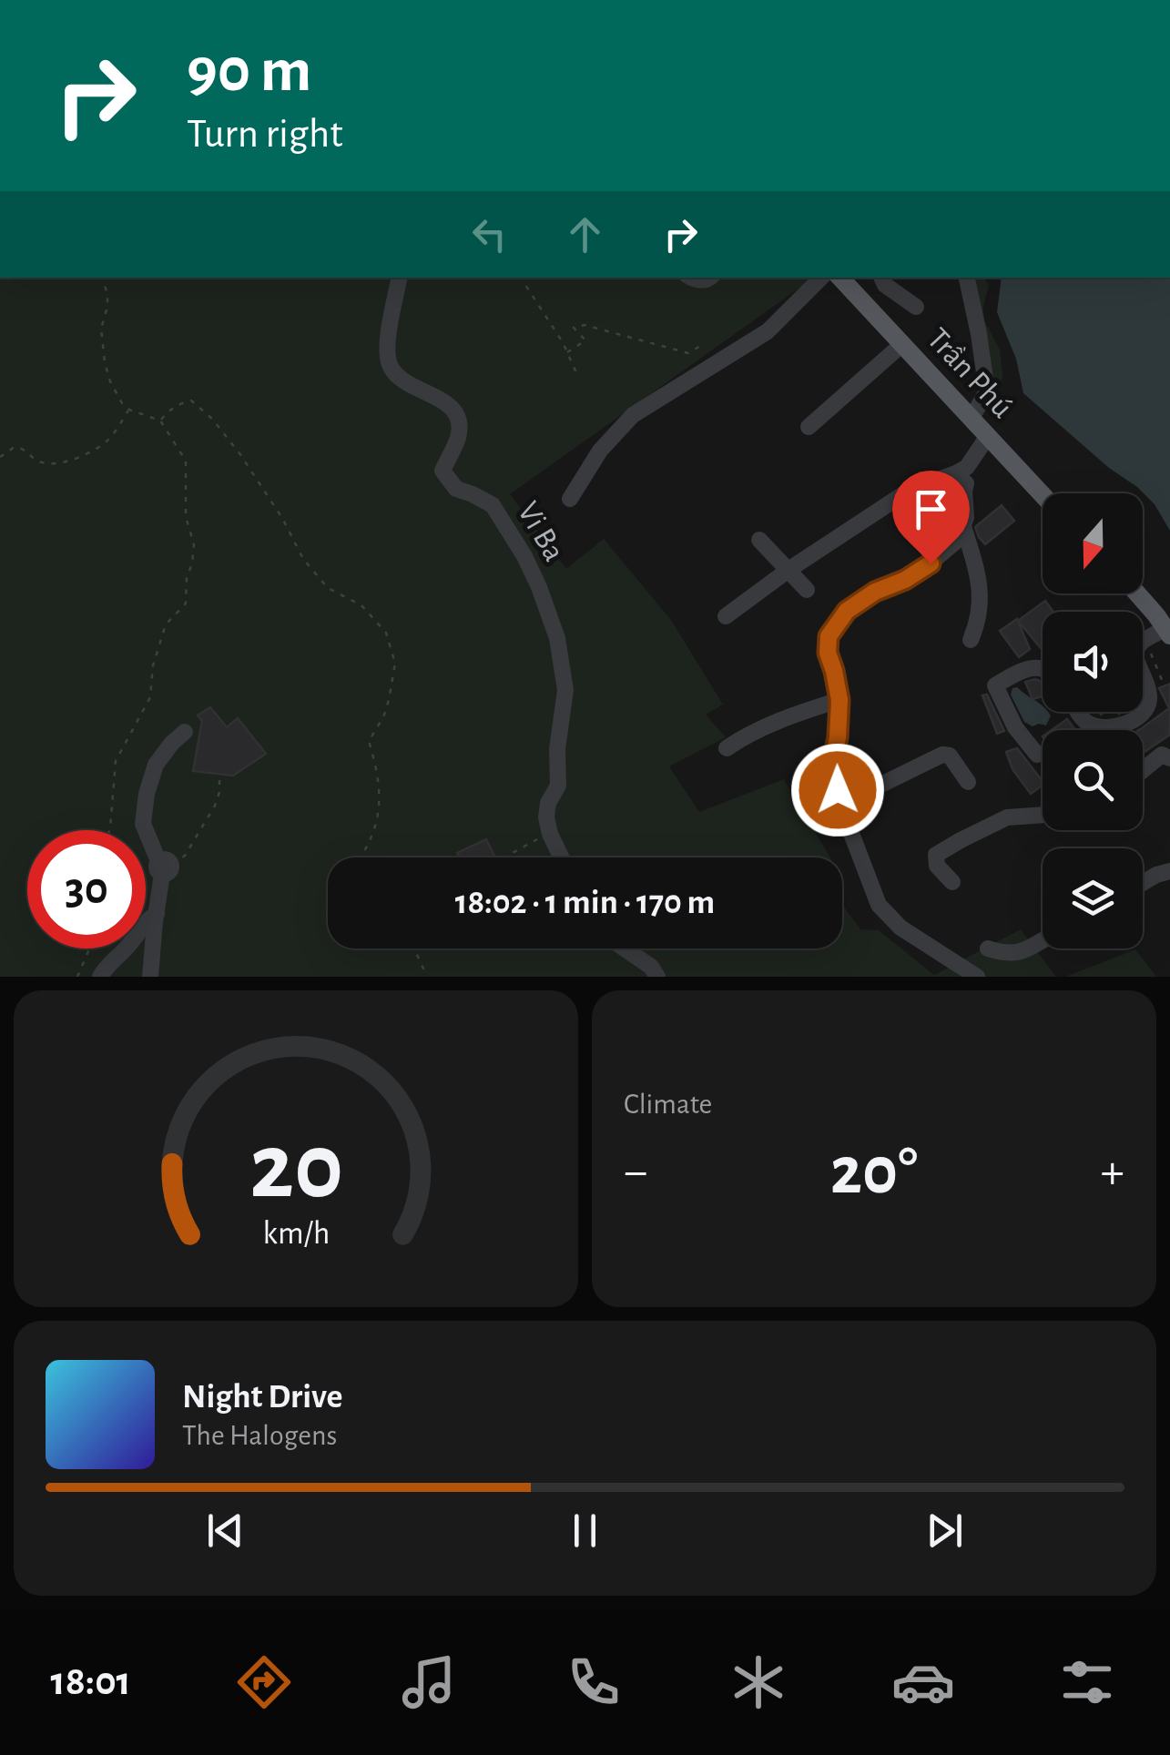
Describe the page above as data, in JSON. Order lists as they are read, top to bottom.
{
  "streets": {
    "main road": ["Trần Phú"],
    "street": ["Vi Ba"]
  },
  "north": "bottom",
  "page": {
    "turn": ["90 m", "Turn right"],
    "limit": "30",
    "trip": "18:02 · 1 min · 170 m",
    "tile": "Climate",
    "heat": ["−", "20°", "+"],
    "song": ["Night Drive", "The Halogens"],
    "tabs": "18:01",
    "gauge": ["20", "km/h"]
  }
}
